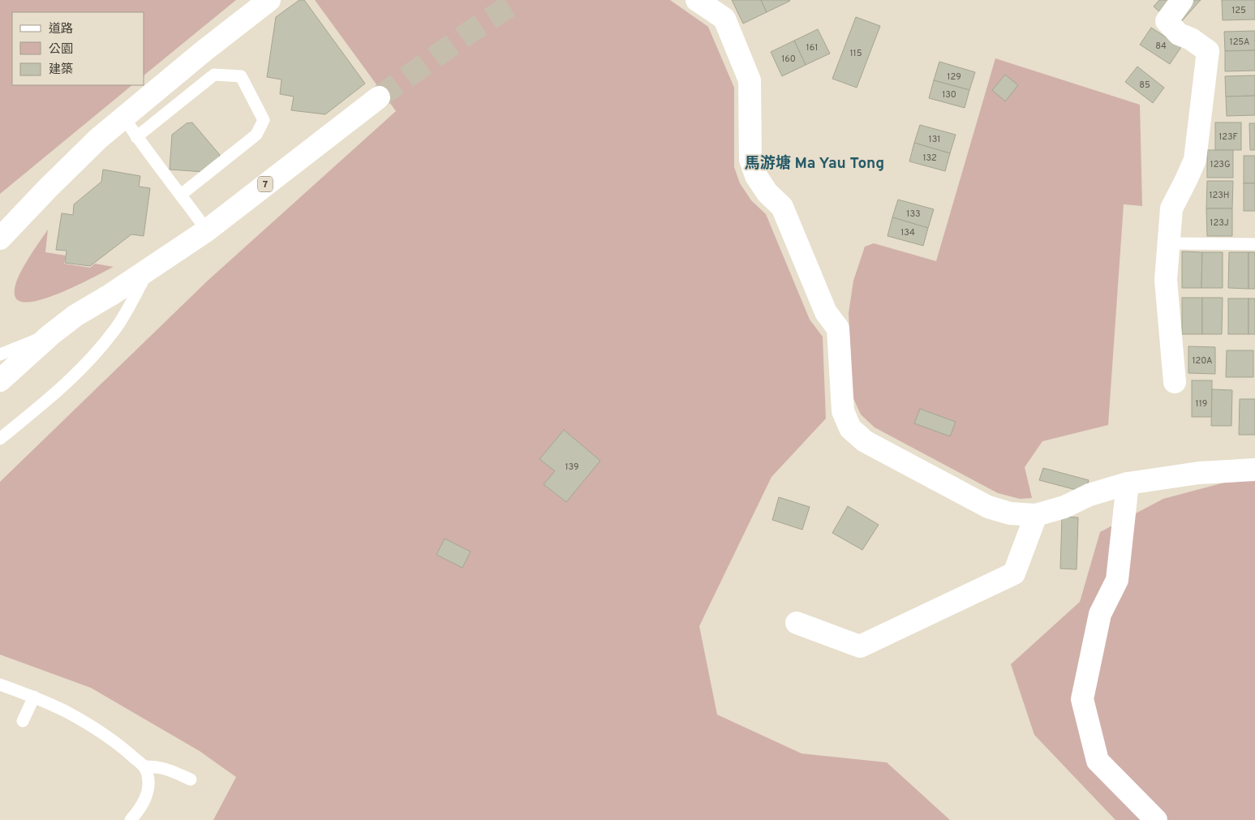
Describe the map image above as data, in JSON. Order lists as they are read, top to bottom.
{
  "streets": {
    "main road": ["7"]
  },
  "districts": ["馬游塘 Ma Yau Tong"],
  "house_numbers": [
    "125",
    "125A",
    "84",
    "161",
    "115",
    "160",
    "129",
    "85",
    "130",
    "123F",
    "131",
    "132",
    "123G",
    "123H",
    "133",
    "123J",
    "134",
    "120A",
    "119",
    "139"
  ],
  "legend": ["道路", "公園", "建築"]
}
